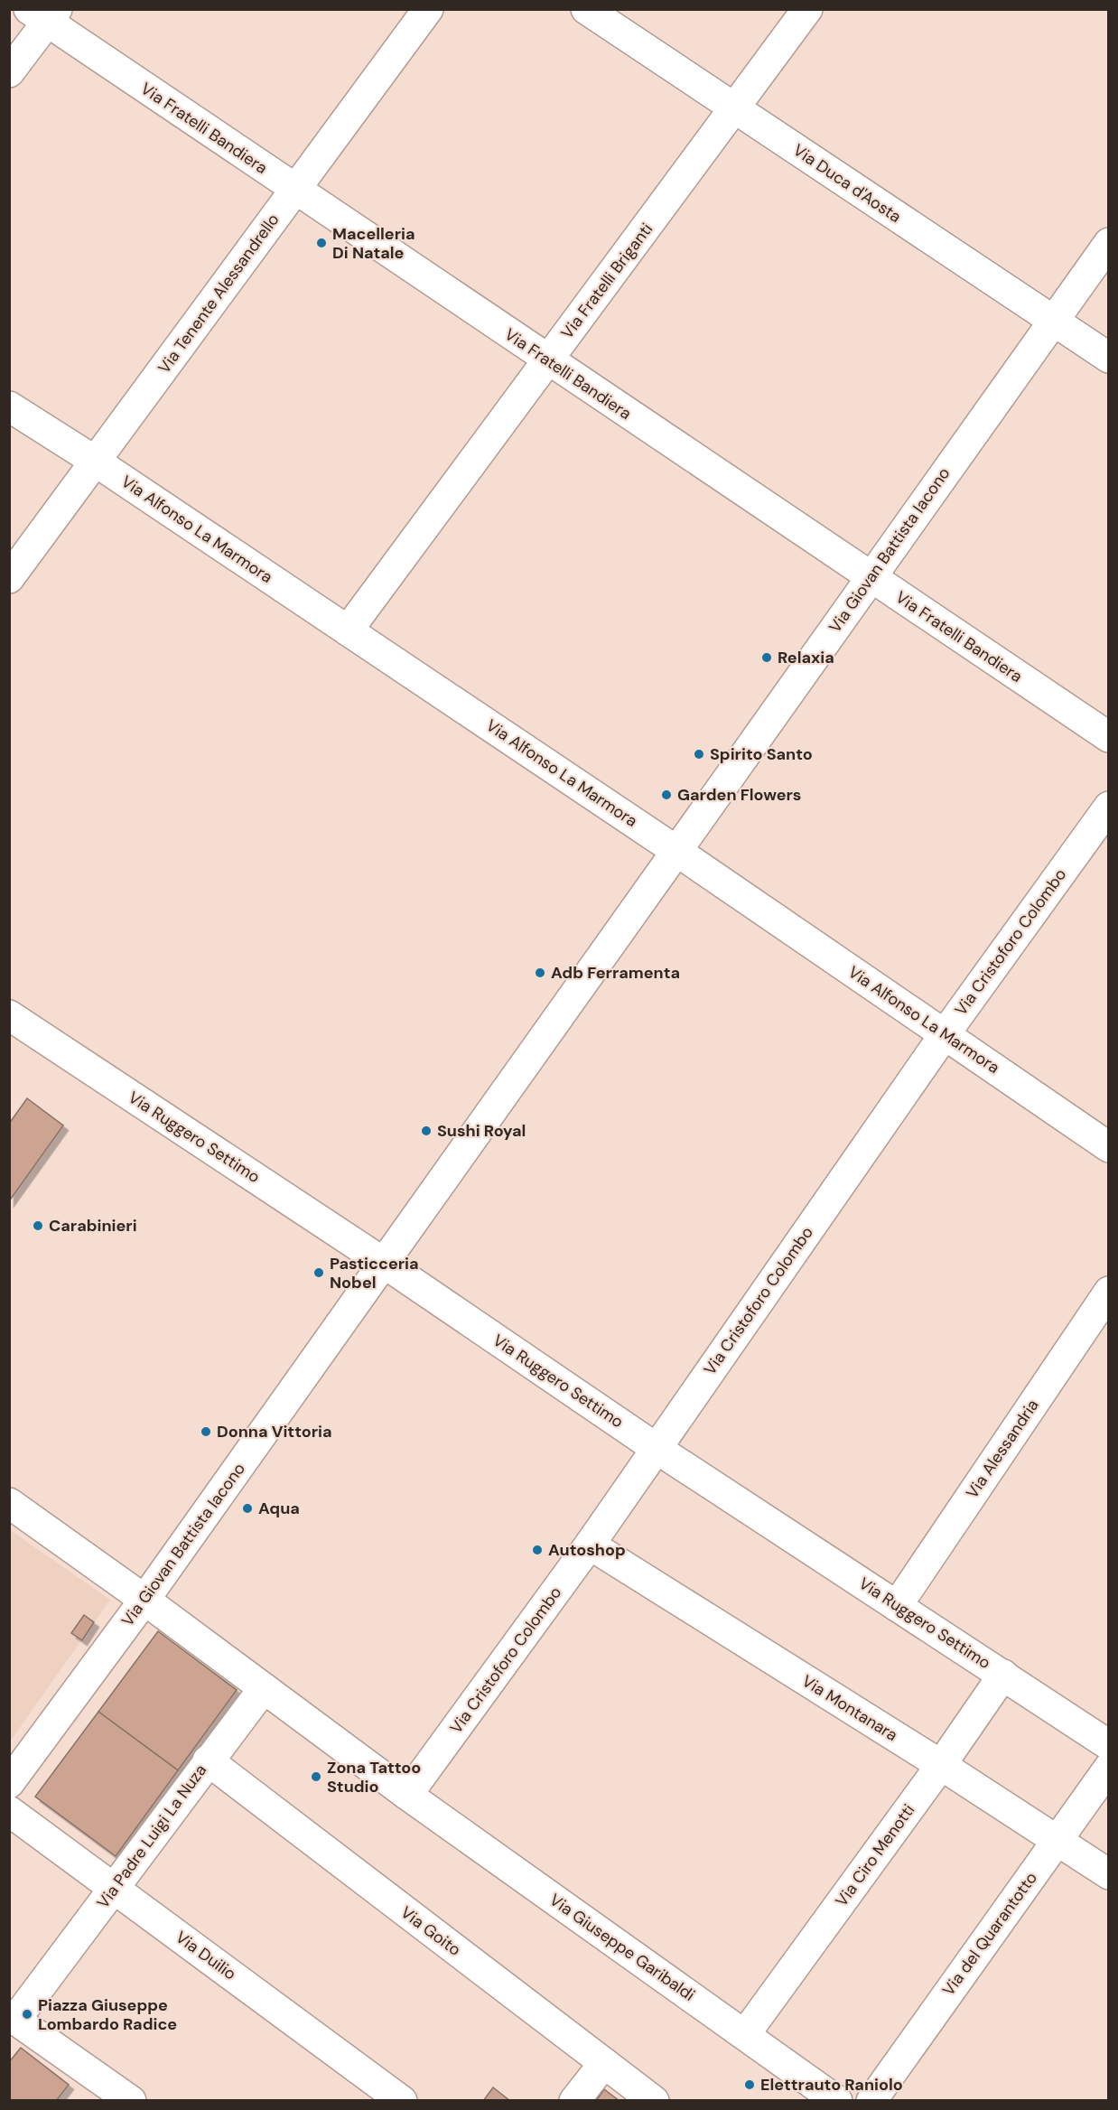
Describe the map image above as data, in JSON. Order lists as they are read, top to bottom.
{
  "streets": {
    "street": [
      "Via Fratelli Bandiera",
      "Via Duca d'Aosta",
      "Via Fratelli Briganti",
      "Via Tenente Alessandrello",
      "Via Alfonso La Marmora",
      "Via Giovan Battista Iacono",
      "Via Cristoforo Colombo",
      "Via Ruggero Settimo",
      "Via Alessandria",
      "Via Montanara",
      "Via Padre Luigi La Nuza",
      "Via Ciro Menotti",
      "Via Goito",
      "Via del Quarantotto",
      "Via Giuseppe Garibaldi",
      "Via Duilio"
    ]
  },
  "crossings": [
    ["Via Fratelli Bandiera", "Via Fratelli Briganti"],
    ["Via Fratelli Bandiera", "Via Tenente Alessandrello"],
    ["Via Fratelli Bandiera", "Via Giovan Battista Iacono"],
    ["Via Duca d'Aosta", "Via Fratelli Briganti"],
    ["Via Duca d'Aosta", "Via Giovan Battista Iacono"],
    ["Via Fratelli Briganti", "Via Alfonso La Marmora"],
    ["Via Tenente Alessandrello", "Via Alfonso La Marmora"],
    ["Via Alfonso La Marmora", "Via Giovan Battista Iacono"],
    ["Via Alfonso La Marmora", "Via Cristoforo Colombo"],
    ["Via Giovan Battista Iacono", "Via Ruggero Settimo"],
    ["Via Giovan Battista Iacono", "Via Giuseppe Garibaldi"],
    ["Via Cristoforo Colombo", "Via Ruggero Settimo"],
    ["Via Cristoforo Colombo", "Via Montanara"],
    ["Via Cristoforo Colombo", "Via Giuseppe Garibaldi"],
    ["Via Ruggero Settimo", "Via Alessandria"],
    ["Via Ruggero Settimo", "Via Ciro Menotti"],
    ["Via Montanara", "Via Ciro Menotti"],
    ["Via Montanara", "Via del Quarantotto"],
    ["Via Padre Luigi La Nuza", "Via Goito"],
    ["Via Padre Luigi La Nuza", "Via Giuseppe Garibaldi"],
    ["Via Padre Luigi La Nuza", "Via Duilio"],
    ["Via Ciro Menotti", "Via Giuseppe Garibaldi"]
  ],
  "places": [
    "Macelleria Di Natale",
    "Relaxia",
    "Spirito Santo",
    "Garden Flowers",
    "Adb Ferramenta",
    "Sushi Royal",
    "Carabinieri",
    "Pasticceria Nobel",
    "Donna Vittoria",
    "Aqua",
    "Autoshop",
    "Zona Tattoo Studio",
    "Piazza Giuseppe Lombardo Radice",
    "Elettrauto Raniolo"
  ]
}
